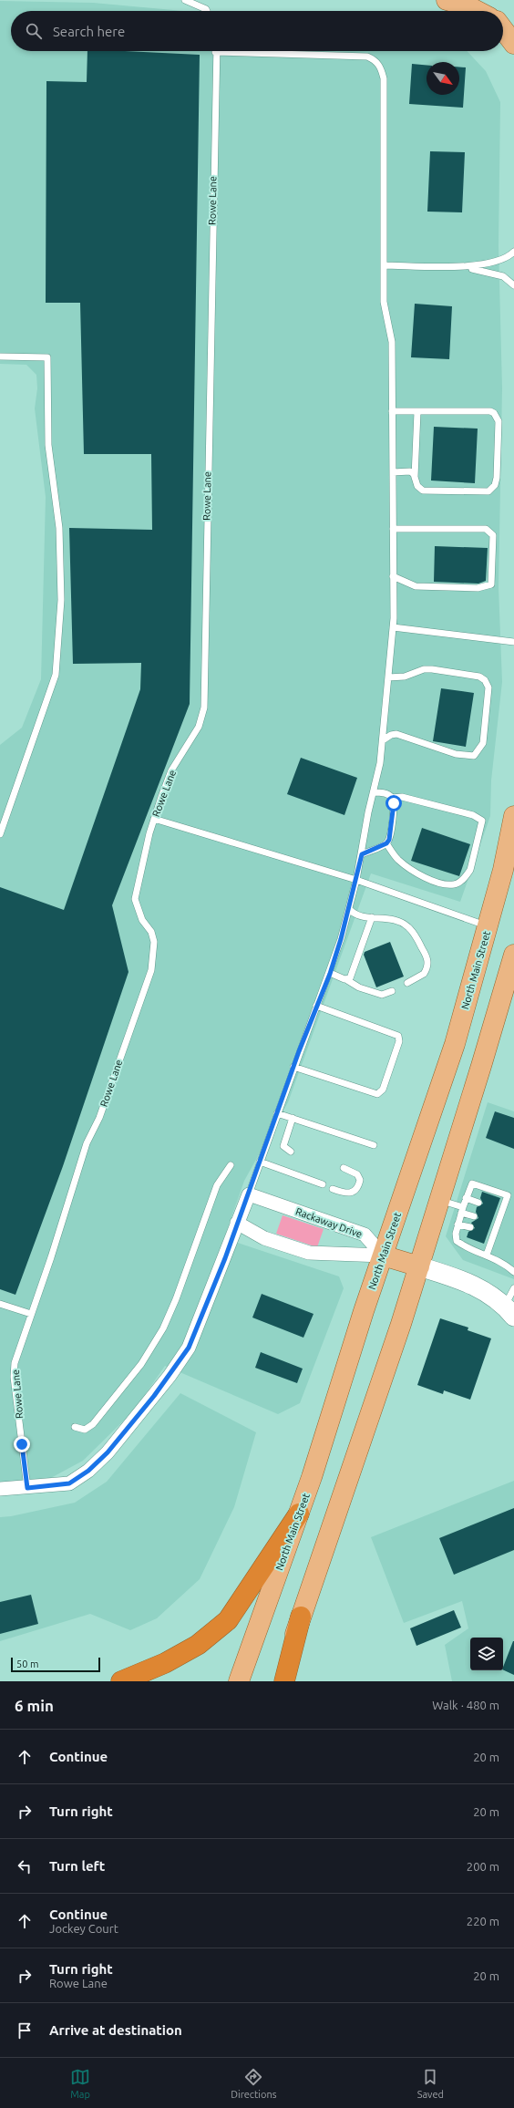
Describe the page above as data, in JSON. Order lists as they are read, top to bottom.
{
  "streets": {
    "main road": ["North Main Street"],
    "street": ["Rackaway Drive"],
    "lane": ["Rowe Lane"]
  },
  "crossings": [
    ["North Main Street", "Rackaway Drive"]
  ],
  "scale_bar": "50 m",
  "north": "bottom right",
  "page": {
    "search": "Search here",
    "scale": "50 m",
    "heading": ["6 min", "Walk · 480 m"],
    "list": [
      ["Continue", "20 m"],
      ["Turn right", "20 m"],
      ["Turn left", "200 m"],
      ["Continue", "Jockey Court", "220 m"],
      ["Turn right", "Rowe Lane", "20 m"],
      "Arrive at destination"
    ],
    "nav": ["Map", "Directions", "Saved"]
  }
}
